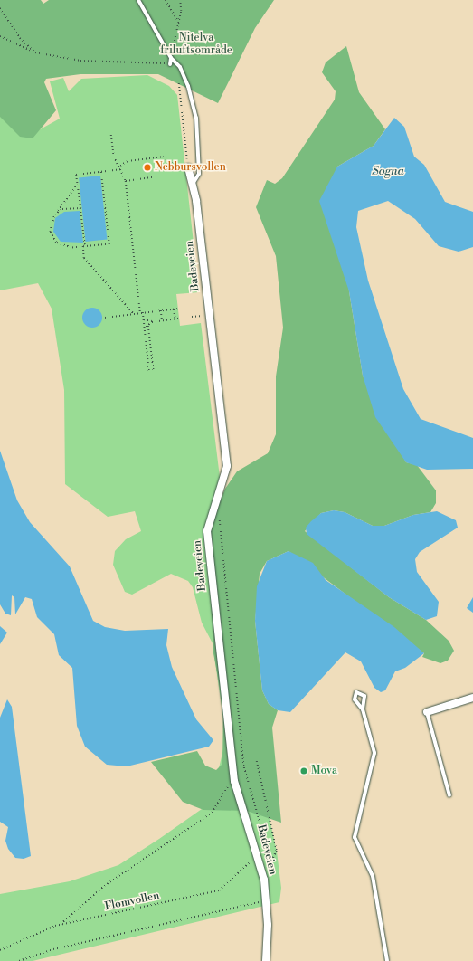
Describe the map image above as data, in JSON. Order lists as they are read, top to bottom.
{
  "streets": {
    "street": ["Badeveien"],
    "path": ["Flomvollen"]
  },
  "crossings": [
    ["Badeveien", "Flomvollen"]
  ],
  "water": ["Sogna"],
  "parks": ["Nitelva friluftsområde"],
  "places": ["Nebbursvollen", "Mova"]
}
